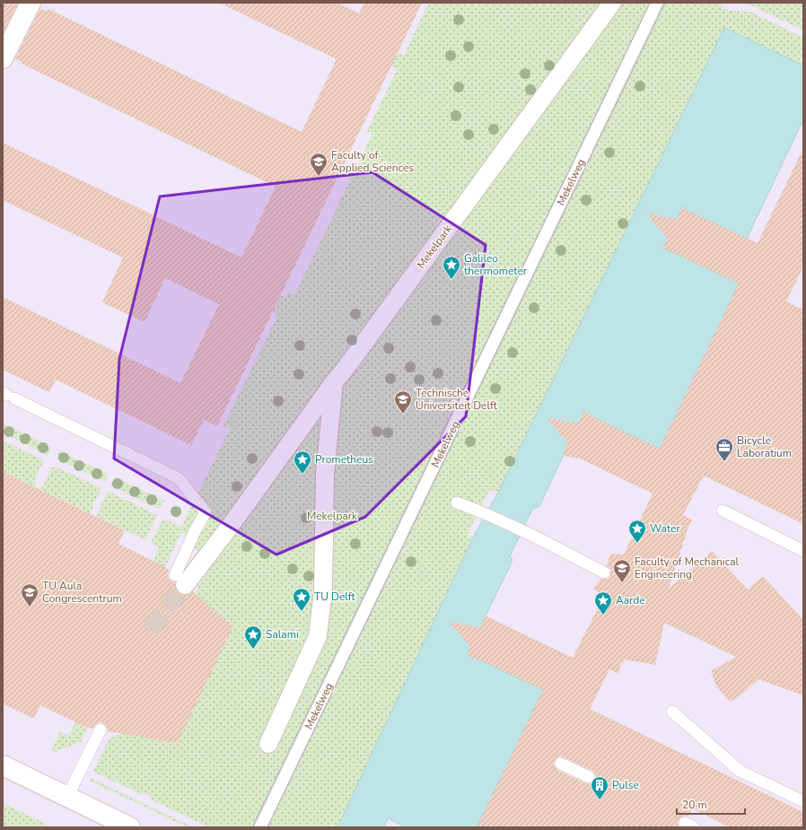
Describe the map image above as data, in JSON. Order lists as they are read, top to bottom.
{
  "streets": {
    "street": ["Mekelpark"],
    "lane": ["Mekelweg"]
  },
  "parks": ["Mekelpark"],
  "places": {
    "school or university": [
      "Faculty of Applied Sciences",
      "Technische Universiteit Delft",
      "Faculty of Mechanical Engineering",
      "TU Aula Congrescentrum"
    ],
    "place": [
      "Galileo thermometer",
      "Prometheus",
      "Water",
      "TU Delft",
      "Aarde",
      "Salami"
    ],
    "office": ["Bicycle Laboratium"],
    "building": ["Pulse"]
  },
  "scale_bar": "20 m"
}
